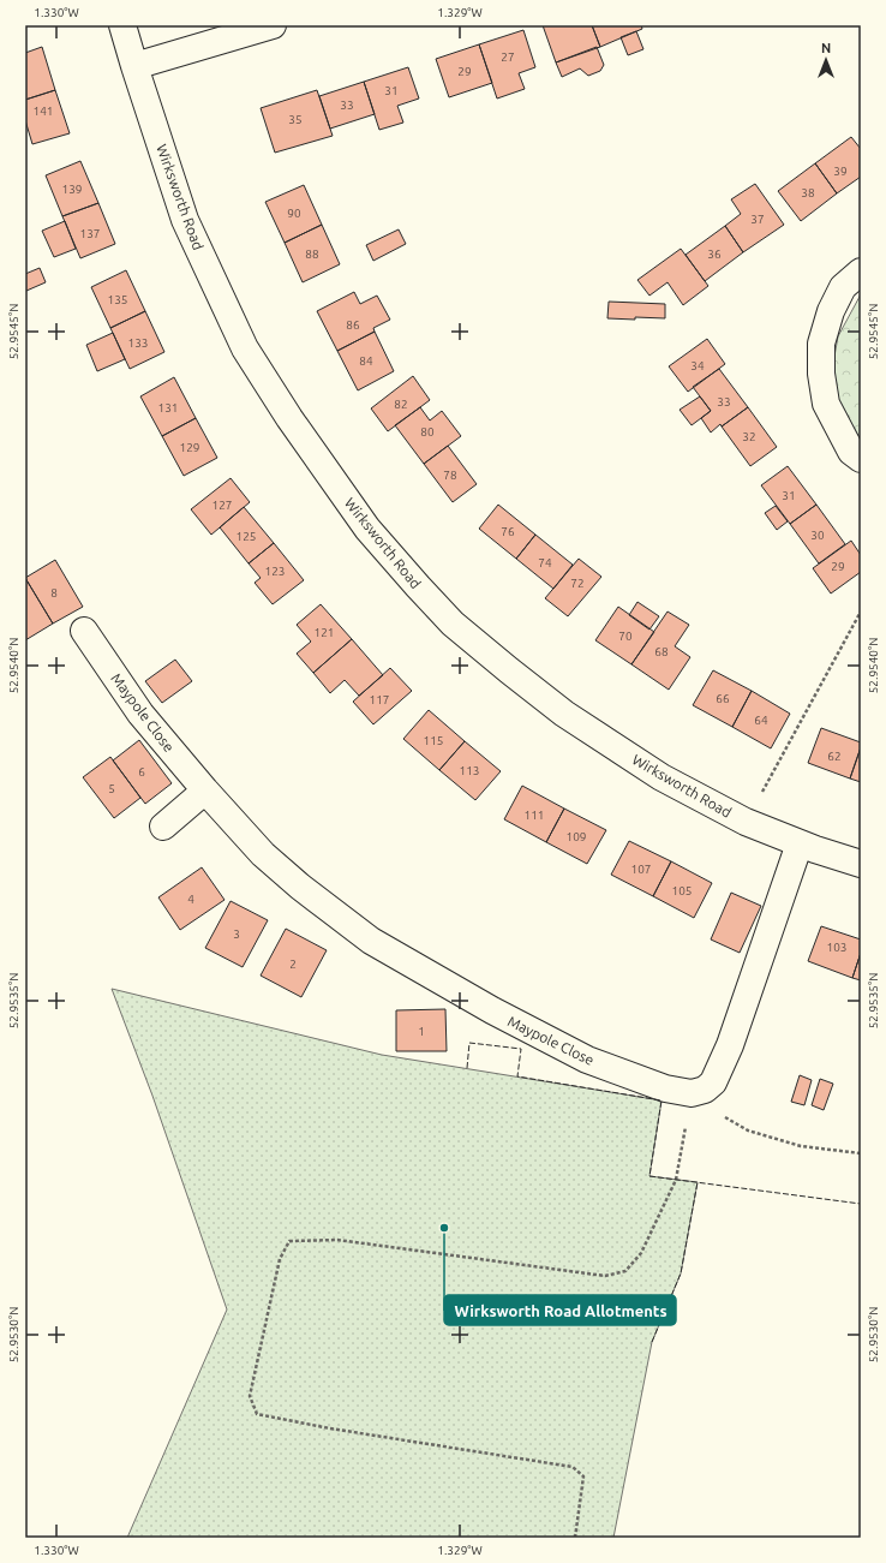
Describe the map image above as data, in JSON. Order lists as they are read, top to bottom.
{
  "streets": {
    "street": ["Wirksworth Road", "Maypole Close"]
  },
  "places": ["Wirksworth Road Allotments"],
  "house_numbers": [
    "27",
    "29",
    "31",
    "33",
    "141",
    "35",
    "39",
    "139",
    "38",
    "90",
    "37",
    "137",
    "88",
    "36",
    "135",
    "86",
    "133",
    "84",
    "34",
    "33",
    "82",
    "131",
    "80",
    "32",
    "129",
    "78",
    "31",
    "127",
    "76",
    "30",
    "125",
    "74",
    "29",
    "123",
    "72",
    "8",
    "121",
    "70",
    "68",
    "66",
    "117",
    "64",
    "115",
    "62",
    "113",
    "6",
    "5",
    "111",
    "109",
    "107",
    "105",
    "4",
    "3",
    "103",
    "2",
    "1"
  ],
  "north": "top",
  "coordinates": [
    "1.330°W",
    "1.329°W",
    "52.9545°N",
    "52.9540°N",
    "52.9535°N",
    "52.9530°N"
  ]
}
